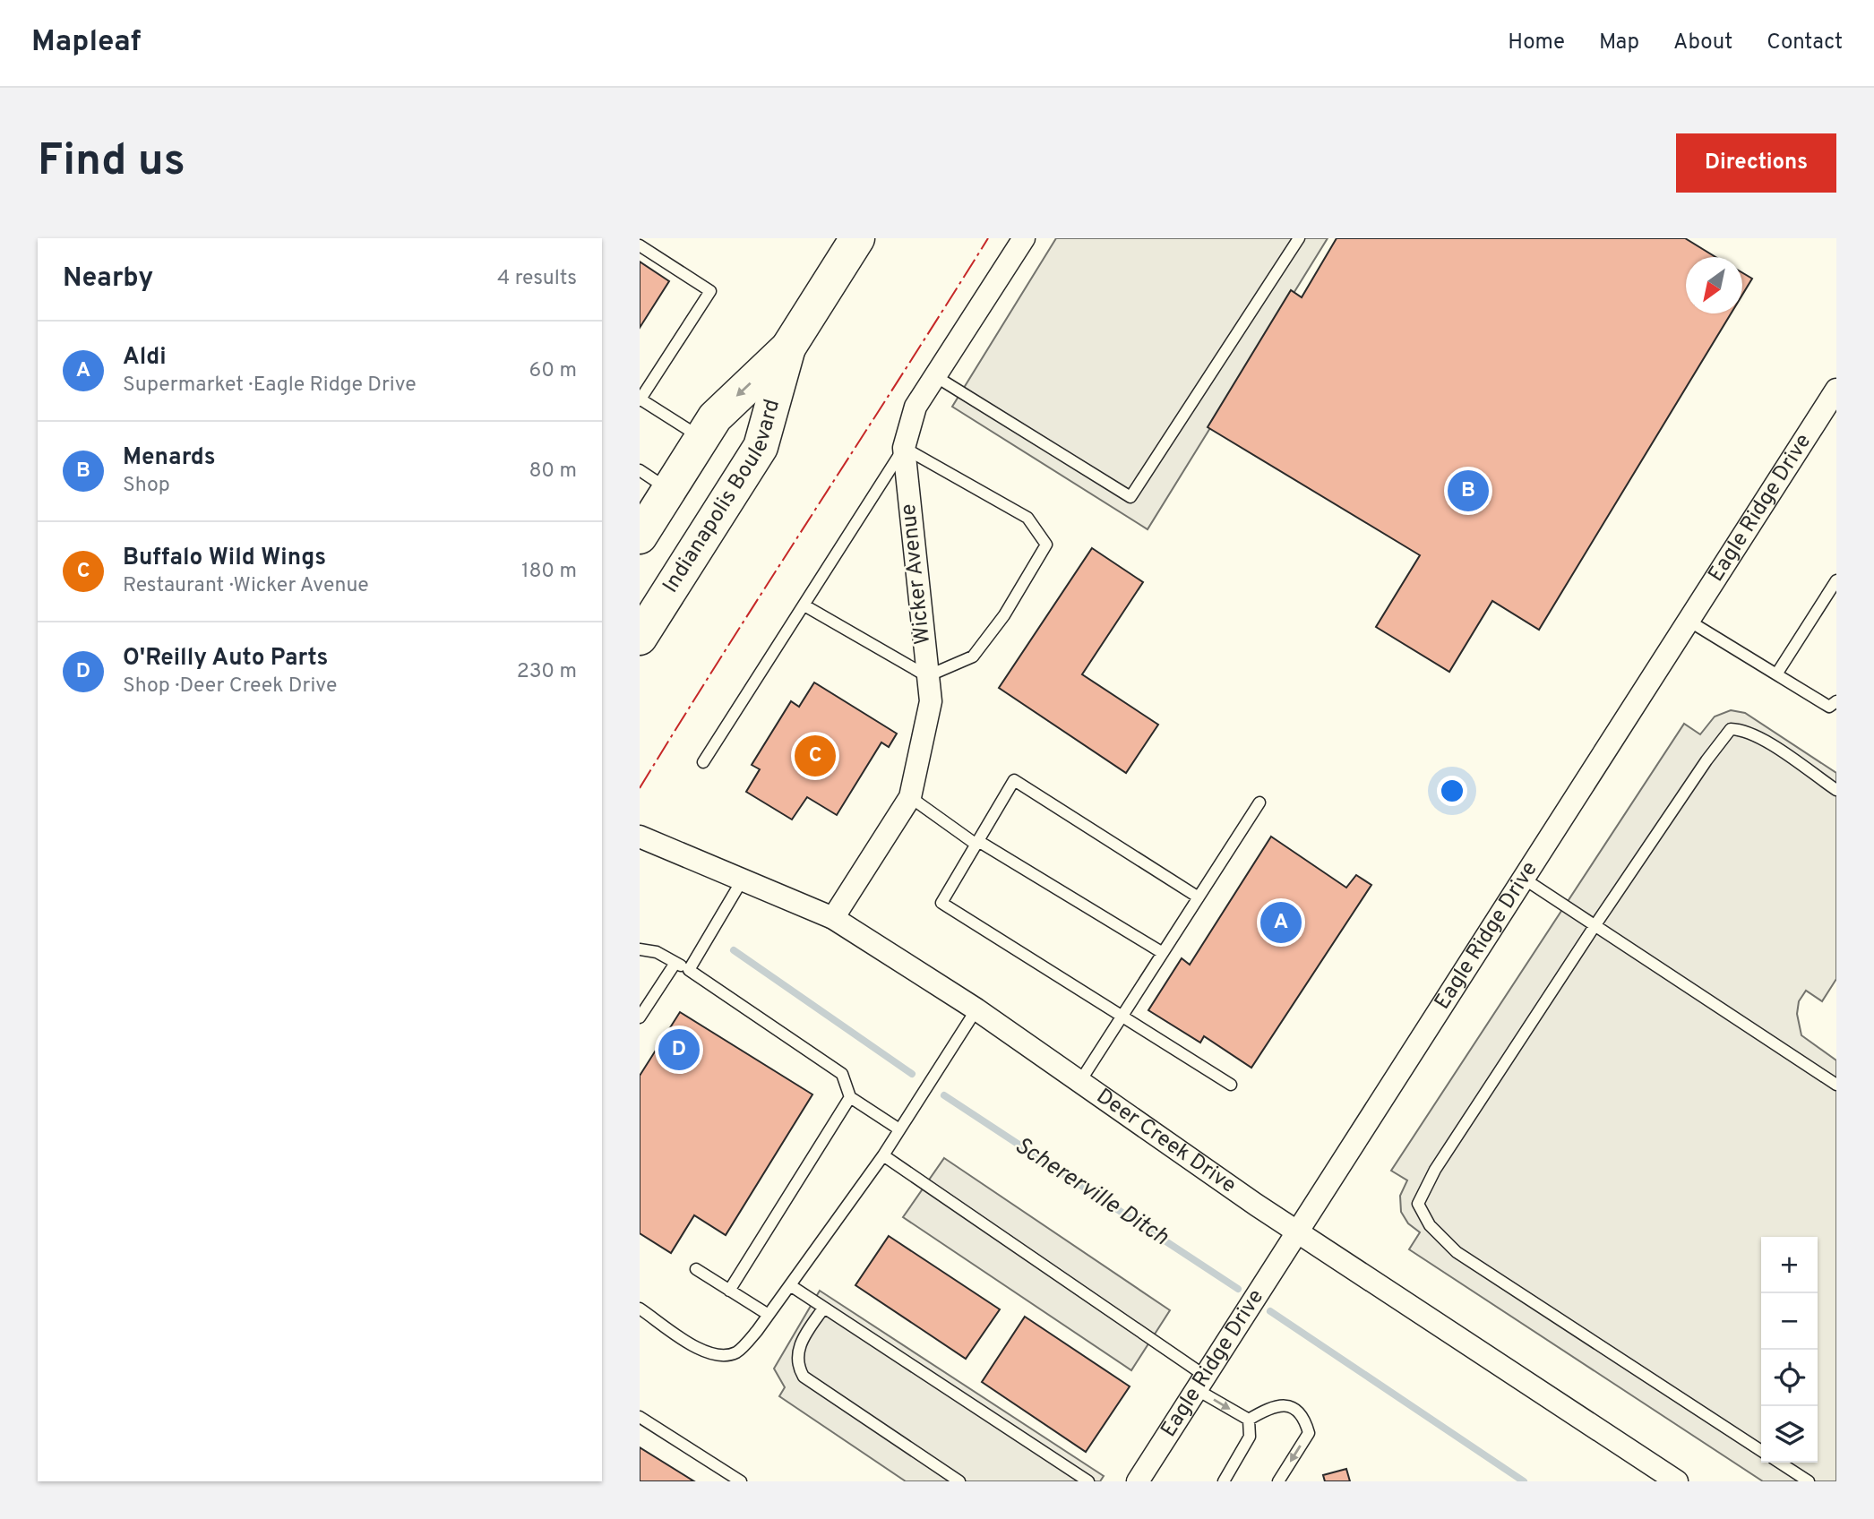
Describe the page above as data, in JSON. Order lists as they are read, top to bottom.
{
  "streets": {
    "highway": ["Indianapolis Boulevard"],
    "street": ["Eagle Ridge Drive", "Wicker Avenue", "Deer Creek Drive"]
  },
  "crossings": [
    ["Eagle Ridge Drive", "Deer Creek Drive"],
    ["Wicker Avenue", "Deer Creek Drive"]
  ],
  "water": ["Schererville Ditch"],
  "north": "bottom left",
  "page": {
    "header": "Mapleaf",
    "nav": [
      "Home",
      "Map",
      "About",
      "Contact"
    ],
    "buttons": "Directions",
    "title": "Find us",
    "heading": ["Nearby", "4 results"],
    "list": [
      {
        "mark": "A",
        "name": "Aldi",
        "note": "Supermarket · Eagle Ridge Drive",
        "value": "60 m"
      },
      {
        "mark": "B",
        "name": "Menards",
        "note": "Shop",
        "value": "80 m"
      },
      {
        "mark": "C",
        "name": "Buffalo Wild Wings",
        "note": "Restaurant · Wicker Avenue",
        "value": "180 m"
      },
      {
        "mark": "D",
        "name": "O'Reilly Auto Parts",
        "note": "Shop · Deer Creek Drive",
        "value": "230 m"
      }
    ],
    "pins": [
      "B",
      "C",
      "A",
      "D"
    ],
    "map_buttons": ["+", "−"]
  }
}
